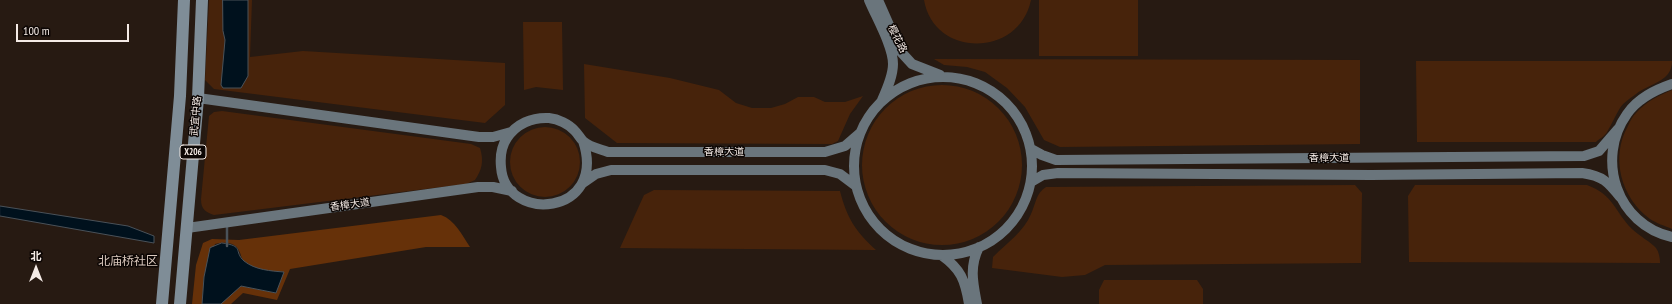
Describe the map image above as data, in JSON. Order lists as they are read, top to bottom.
{
  "streets": {
    "main road": ["武宜中路", "X206"],
    "street": ["樱花路", "香樟大道"]
  },
  "crossings": [
    ["武宜中路", "香樟大道"]
  ],
  "districts": ["北庙桥社区"],
  "scale_bar": "100 m",
  "north": "top"
}
